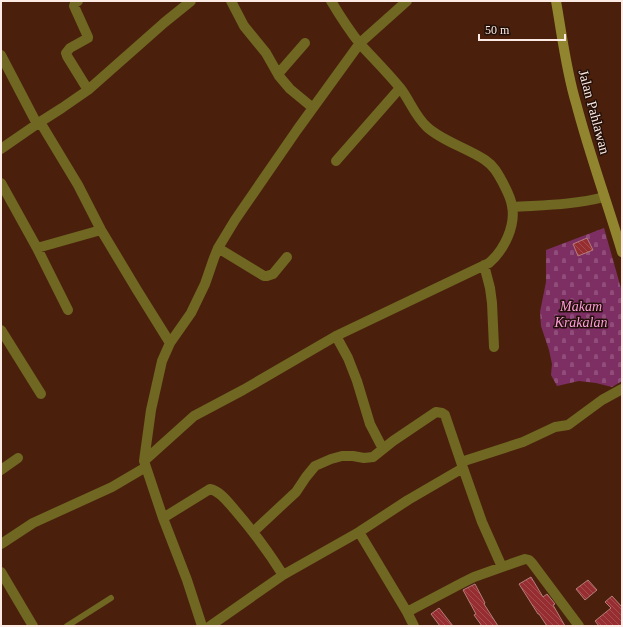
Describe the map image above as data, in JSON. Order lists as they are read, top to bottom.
{
  "streets": {
    "main road": ["Jalan Pahlawan"]
  },
  "parks": ["Makam Krakalan"],
  "scale_bar": "50 m"
}
